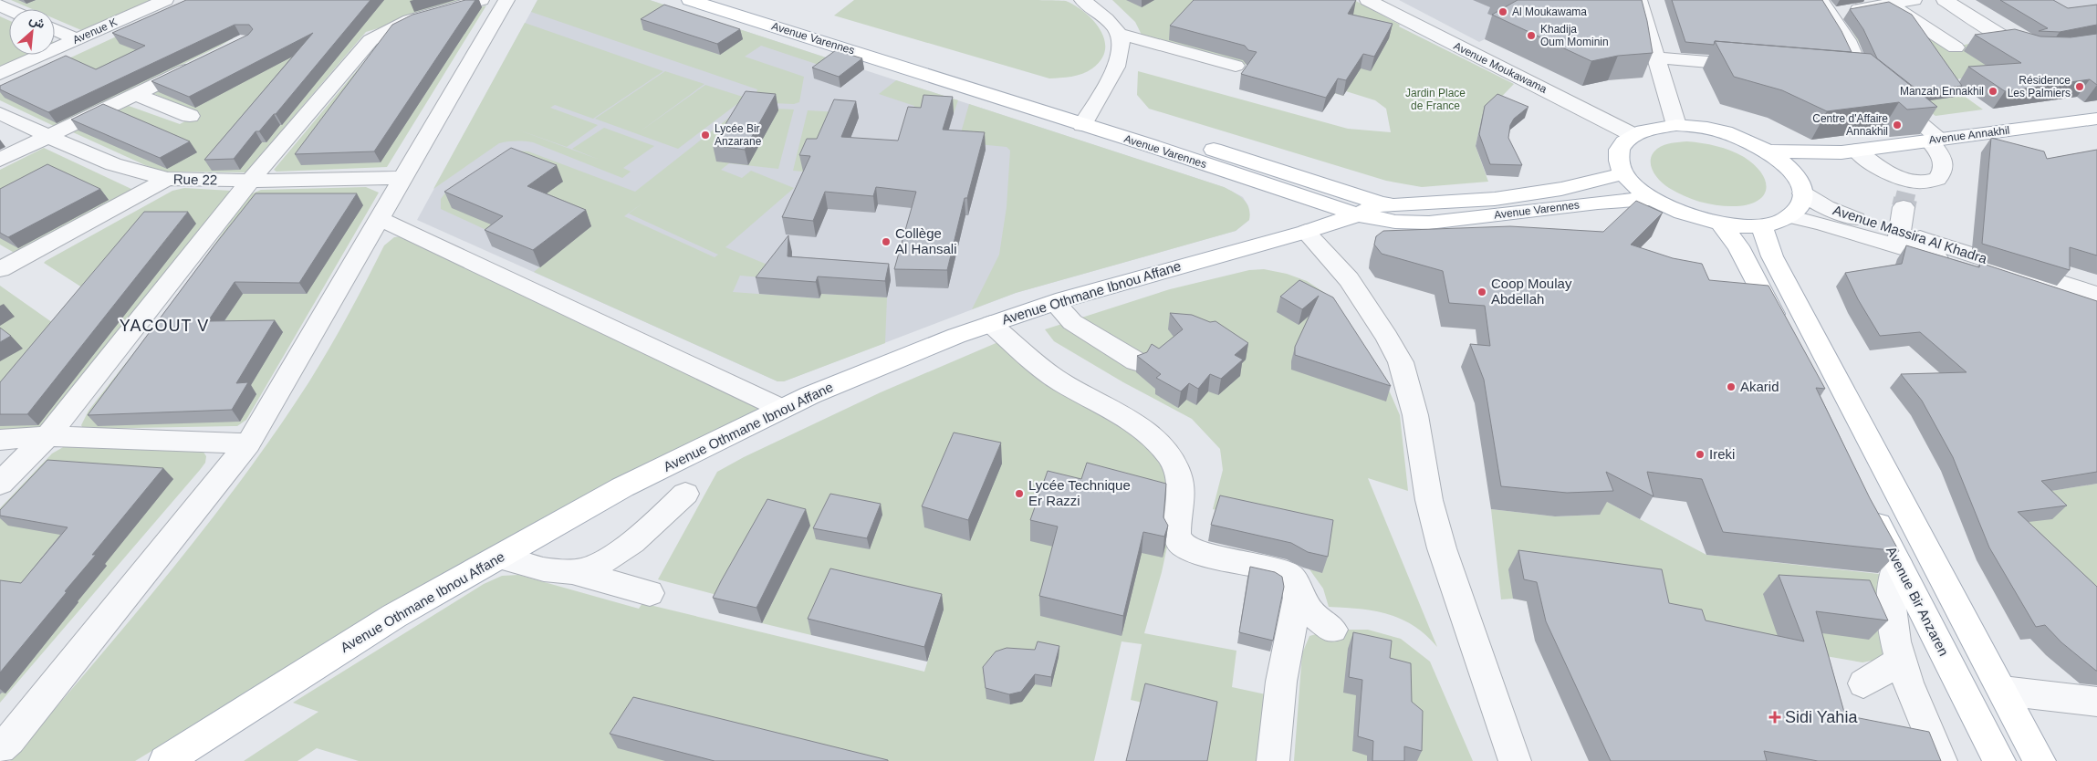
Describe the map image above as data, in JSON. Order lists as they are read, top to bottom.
{
  "streets": {
    "main road": [
      "Avenue Varennes",
      "Avenue Annakhil",
      "Avenue Othmane Ibnou Affane",
      "Avenue Bir Anzaren"
    ],
    "street": [
      "Avenue K",
      "Avenue Moukawama",
      "Rue 22",
      "Avenue Massira Al Khadra"
    ]
  },
  "crossings": [
    ["Avenue Varennes", "Avenue Othmane Ibnou Affane"]
  ],
  "districts": ["YACOUT V"],
  "parks": ["Jardin Place de France"],
  "places": {
    "other": [
      "Al Moukawama",
      "Khadija Oum Mominin",
      "Résidence Les Palmiers",
      "Manzah Ennakhil",
      "Centre d'Affaire Annakhil",
      "Lycée Bir Anzarane",
      "Collège Al Hansali",
      "Coop Moulay Abdellah",
      "Akarid",
      "Ireki",
      "Lycée Technique Er Razzi"
    ],
    "health": ["Sidi Yahia"]
  },
  "north": "top right"
}
